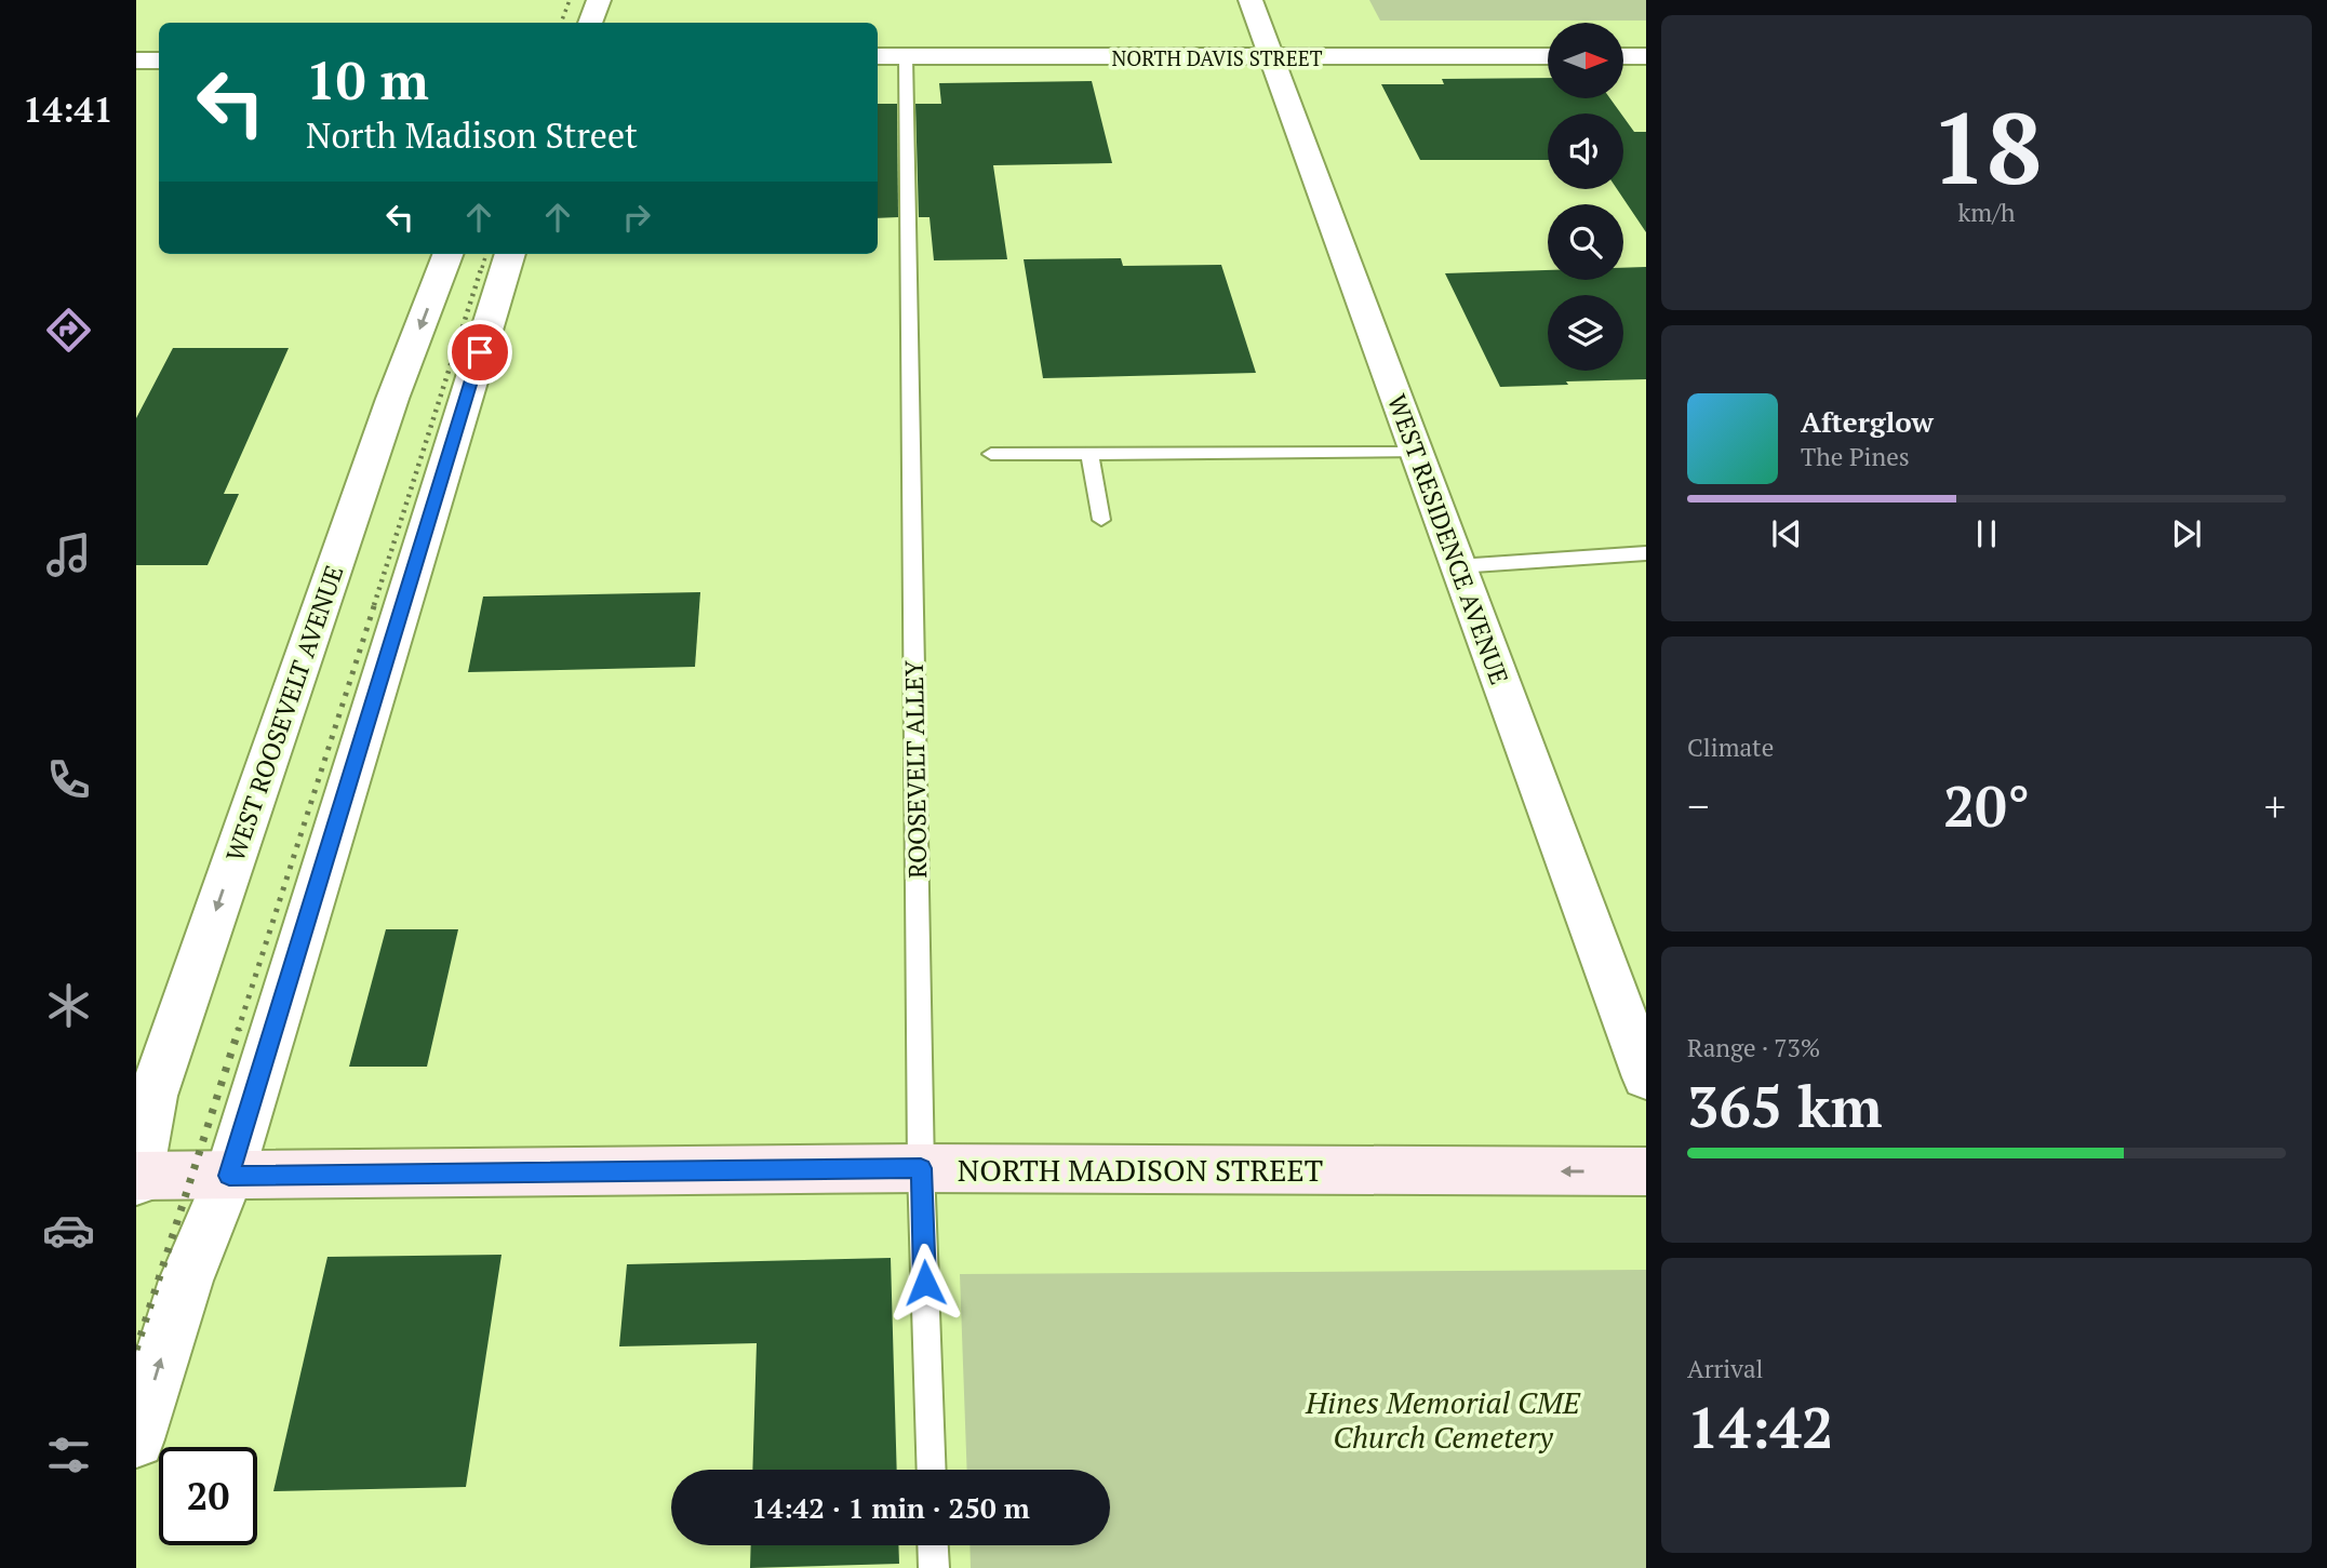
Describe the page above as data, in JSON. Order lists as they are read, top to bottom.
{
  "streets": {
    "main road": ["NORTH MADISON STREET"],
    "street": ["NORTH DAVIS STREET", "WEST RESIDENCE AVENUE", "WEST ROOSEVELT AVENUE"],
    "lane": ["ROOSEVELT ALLEY"]
  },
  "crossings": [
    ["NORTH DAVIS STREET", "WEST RESIDENCE AVENUE"],
    ["NORTH DAVIS STREET", "ROOSEVELT ALLEY"],
    ["WEST ROOSEVELT AVENUE", "NORTH MADISON STREET"],
    ["ROOSEVELT ALLEY", "NORTH MADISON STREET"]
  ],
  "one_way": ["NORTH MADISON STREET"],
  "parks": ["Hines Memorial CME Church Cemetery"],
  "north": "right",
  "page": {
    "tabs": "14:41",
    "tile": [
      ["18", "km/h"],
      "Climate",
      ["Range · 73%", "365 km"],
      ["Arrival", "14:42"]
    ],
    "turn": ["10 m", "North Madison Street"],
    "song": ["Afterglow", "The Pines"],
    "heat": ["−", "20°", "+"],
    "limit": "20",
    "trip": "14:42 · 1 min · 250 m"
  }
}
